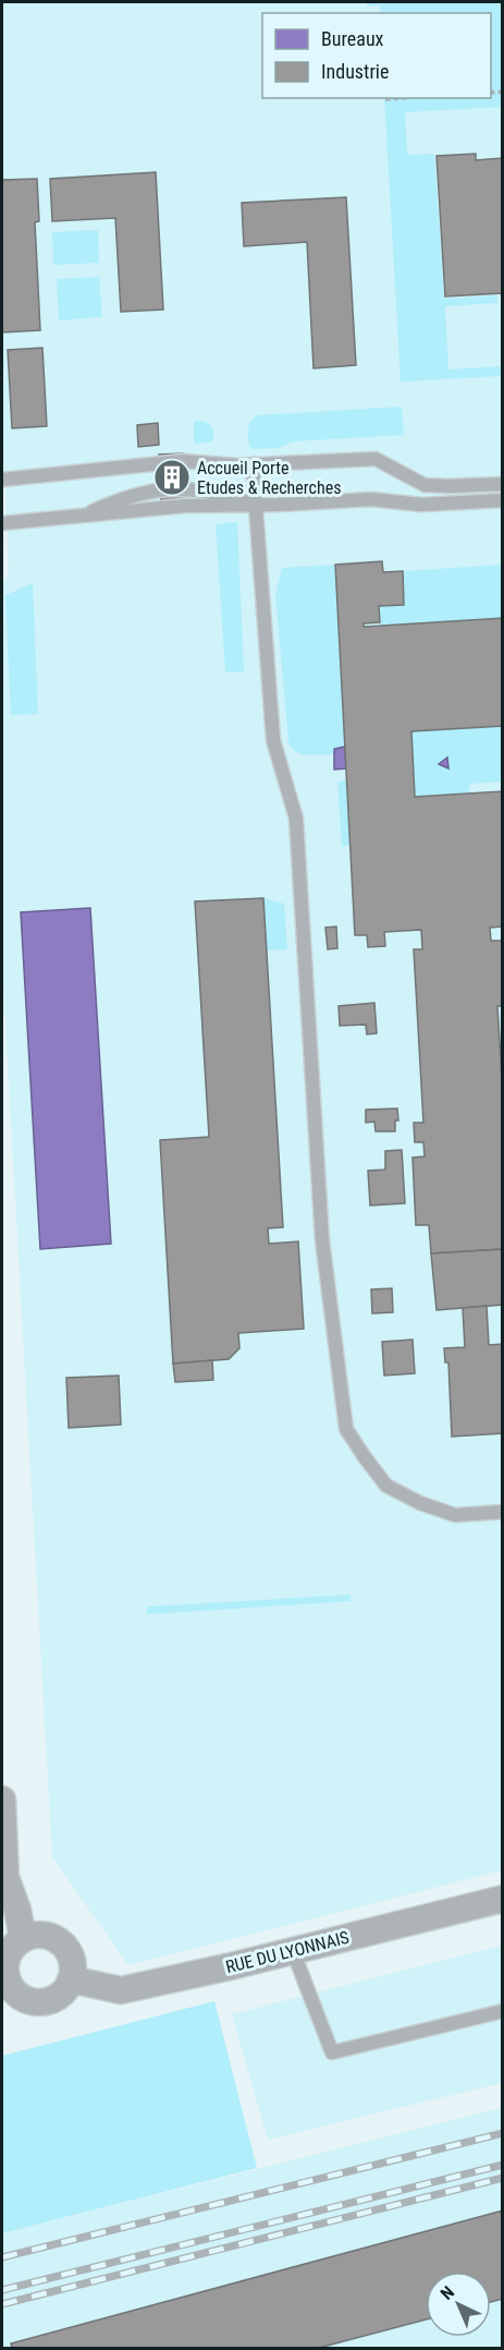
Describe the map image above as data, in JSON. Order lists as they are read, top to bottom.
{
  "streets": {
    "street": ["RUE DU LYONNAIS"]
  },
  "places": {
    "building": ["Accueil Porte Etudes & Recherches"]
  },
  "legend": ["Bureaux", "Industrie"],
  "north": "top left"
}
